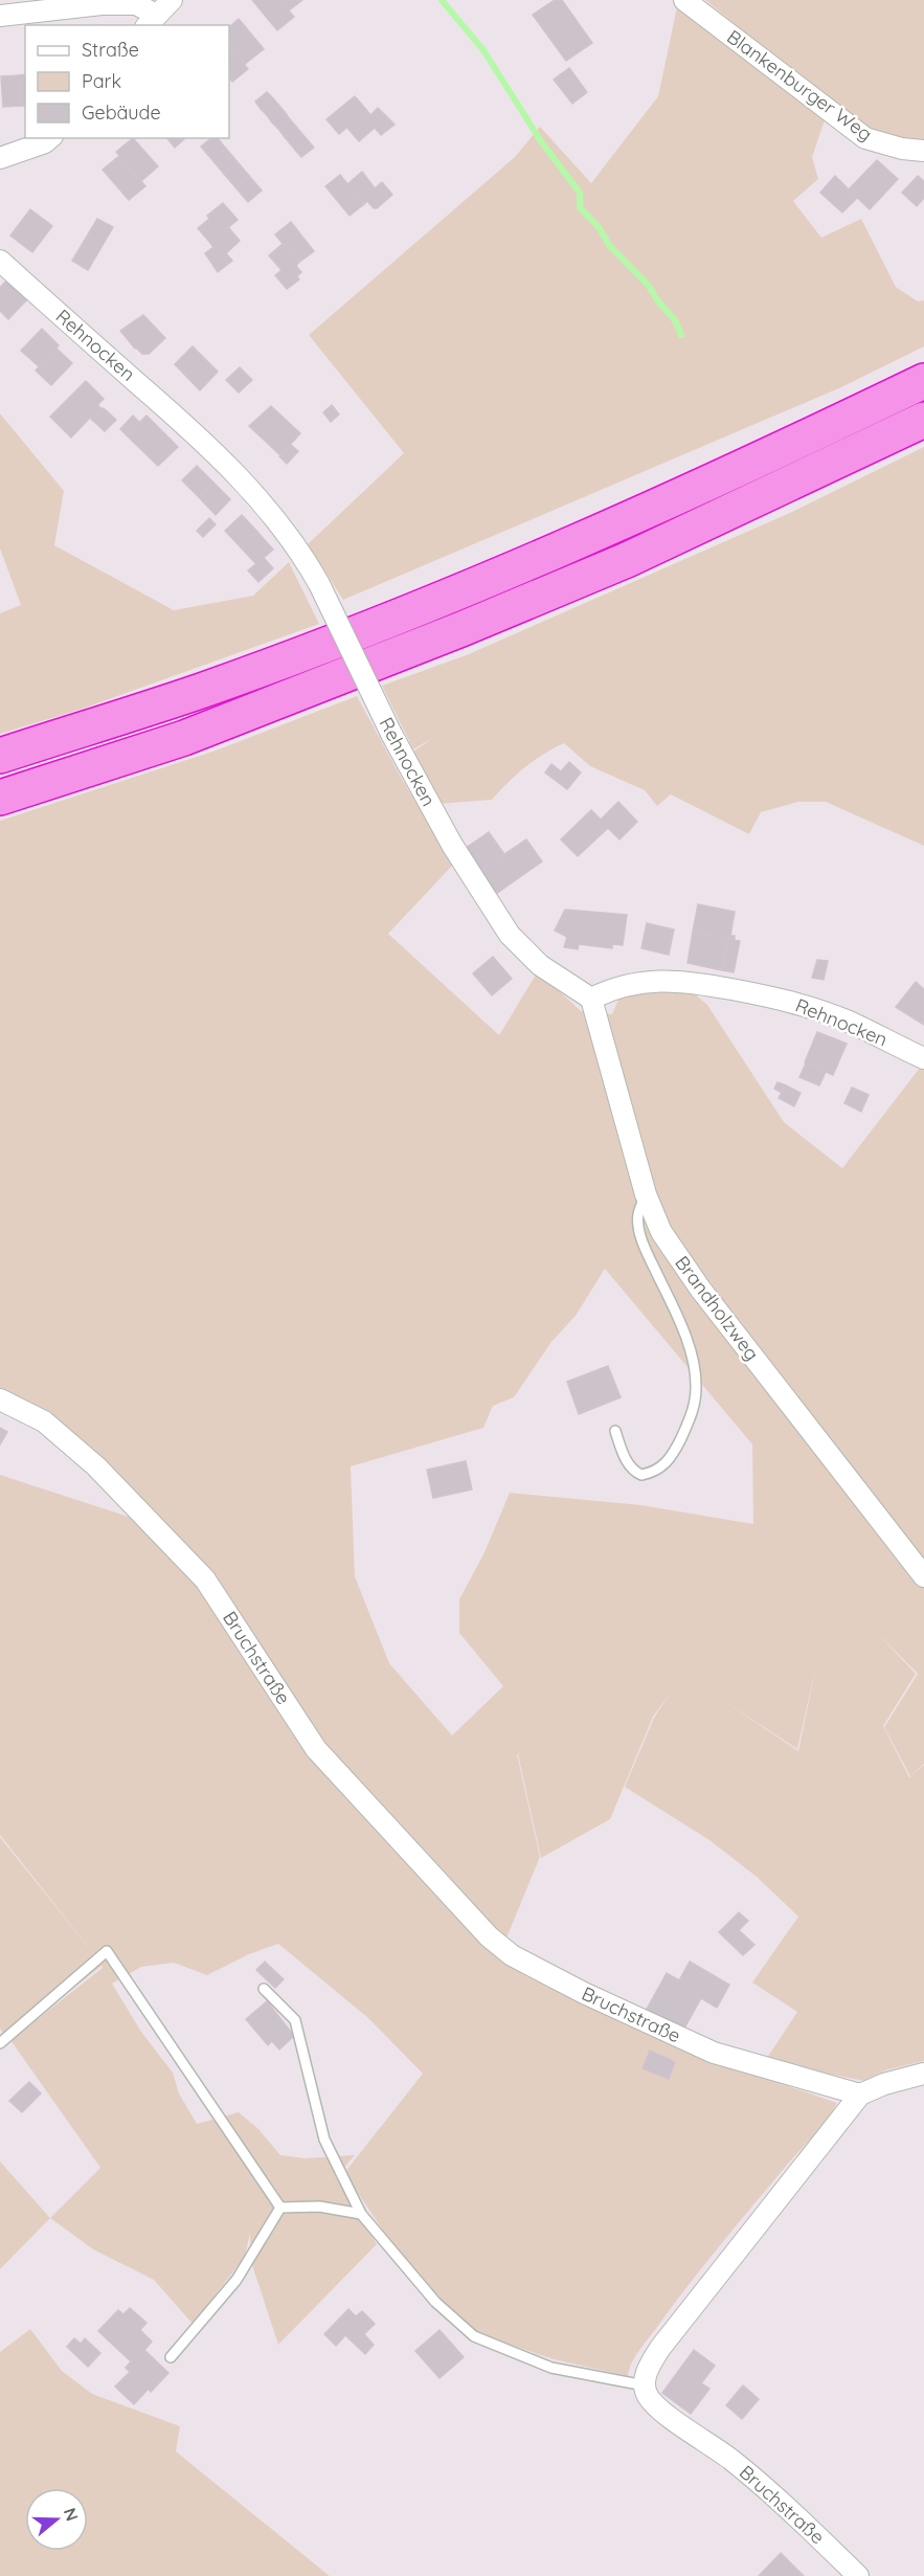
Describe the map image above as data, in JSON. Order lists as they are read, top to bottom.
{
  "streets": {
    "street": [
      "Blankenburger Weg",
      "Rehnocken",
      "Brandholzweg",
      "Bruchstraße"
    ]
  },
  "crossings": [
    ["Rehnocken", "Brandholzweg"]
  ],
  "legend": ["Straße", "Park", "Gebäude"],
  "north": "right"
}
